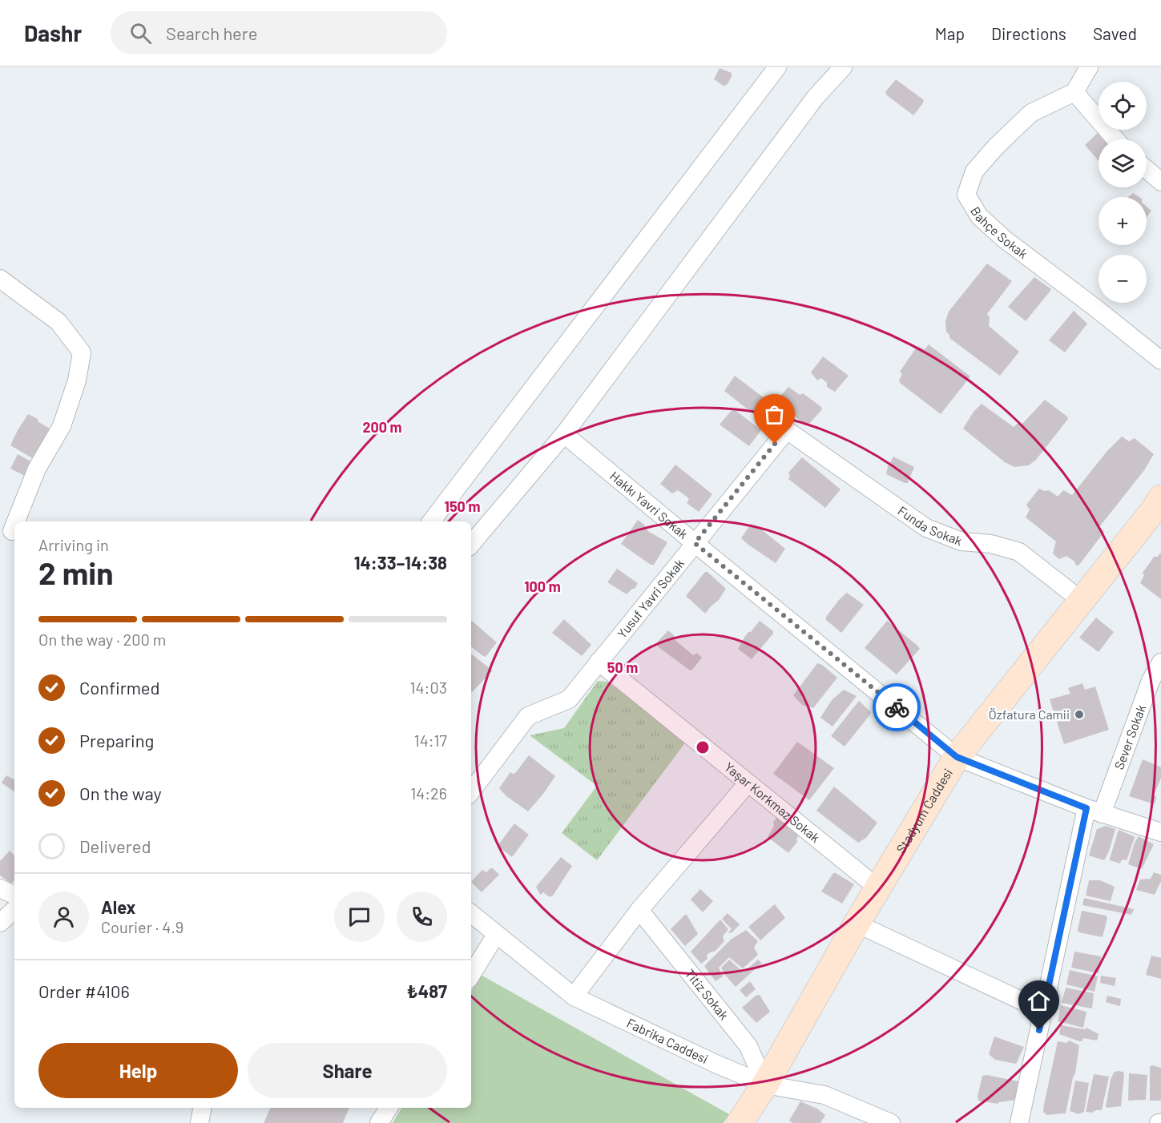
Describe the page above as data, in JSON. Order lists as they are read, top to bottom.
{
  "streets": {
    "street": [
      "Bahçe Sokak",
      "Hakkı Yavri Sokak",
      "Funda Sokak",
      "Yusuf Yavri Sokak",
      "Sever Sokak",
      "Yaşar Korkmaz Sokak",
      "Stadyum Caddesi",
      "Titiz Sokak",
      "Fabrika Caddesi"
    ]
  },
  "crossings": [
    ["Hakkı Yavri Sokak", "Yusuf Yavri Sokak"],
    ["Hakkı Yavri Sokak", "Sever Sokak"],
    ["Hakkı Yavri Sokak", "Stadyum Caddesi"],
    ["Funda Sokak", "Yusuf Yavri Sokak"],
    ["Funda Sokak", "Stadyum Caddesi"],
    ["Yusuf Yavri Sokak", "Yaşar Korkmaz Sokak"],
    ["Yaşar Korkmaz Sokak", "Stadyum Caddesi"],
    ["Stadyum Caddesi", "Titiz Sokak"],
    ["Stadyum Caddesi", "Fabrika Caddesi"],
    ["Titiz Sokak", "Fabrika Caddesi"]
  ],
  "places": ["Özfatura Camii"],
  "page": {
    "header": "Dashr",
    "search": "Search here",
    "nav": ["Map", "Directions", "Saved"],
    "map_buttons": ["+", "−"],
    "heading": ["2 min", "Arriving in", "14:33–14:38"],
    "panel": [
      "Alex",
      "Courier · 4.9",
      "Order #4106",
      "₺487"
    ],
    "bar": "On the way · 200 m",
    "list": [
      ["Confirmed", "14:03"],
      ["Preparing", "14:17"],
      ["On the way", "14:26"],
      "Delivered"
    ],
    "buttons": ["Help", "Share"]
  },
  "rings": [
    "200 m",
    "150 m",
    "100 m",
    "50 m"
  ]
}
